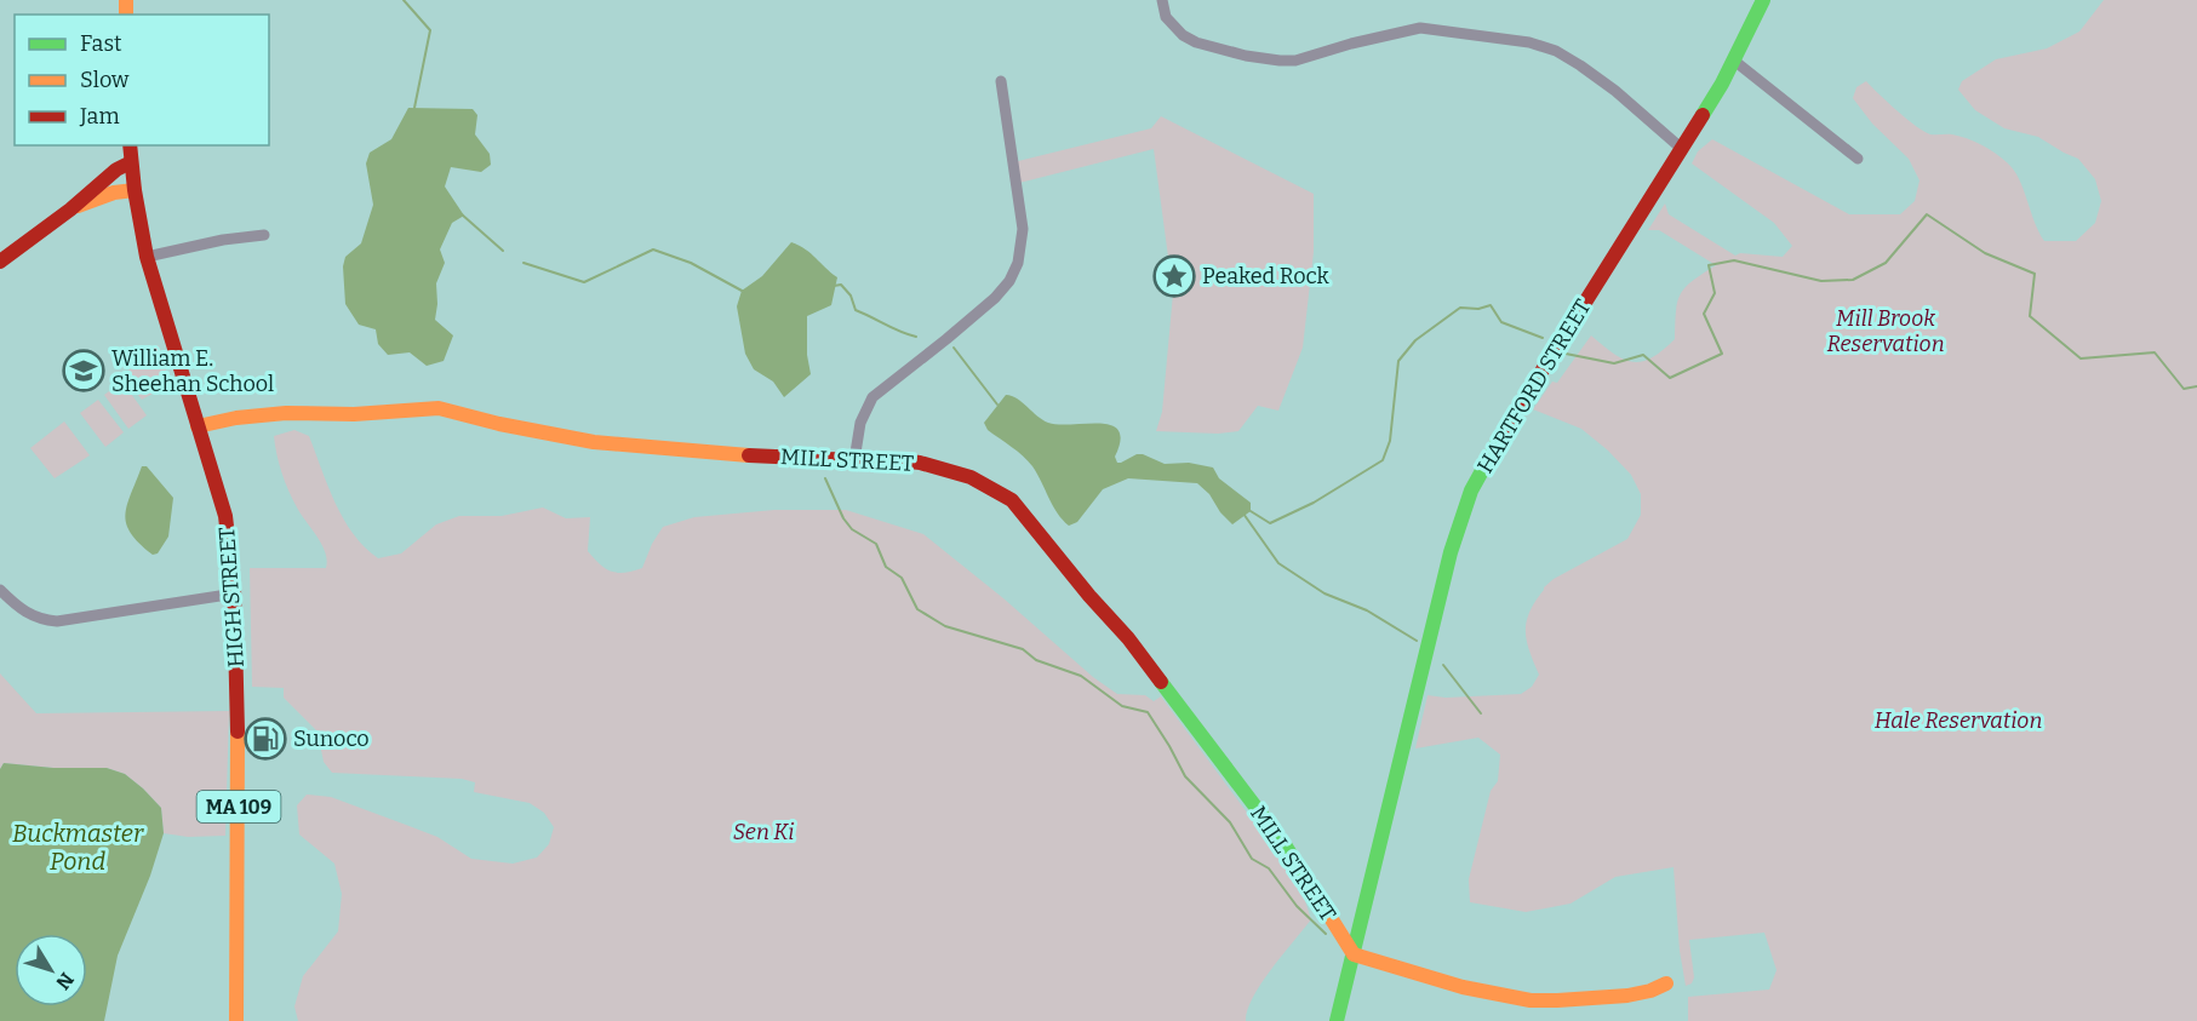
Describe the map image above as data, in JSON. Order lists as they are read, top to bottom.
{
  "streets": {
    "street": [
      "HARTFORD STREET",
      "MILL STREET",
      "HIGH STREET",
      "MA 109"
    ]
  },
  "crossings": [
    ["HARTFORD STREET", "MILL STREET"],
    ["MILL STREET", "HIGH STREET"]
  ],
  "water": ["Buckmaster Pond"],
  "parks": ["Mill Brook Reservation", "Hale Reservation", "Sen Ki"],
  "places": {
    "place": ["Peaked Rock"],
    "school or university": ["William E. Sheehan School"],
    "fuel station": ["Sunoco"]
  },
  "legend": ["Fast", "Slow", "Jam"],
  "north": "bottom right"
}
